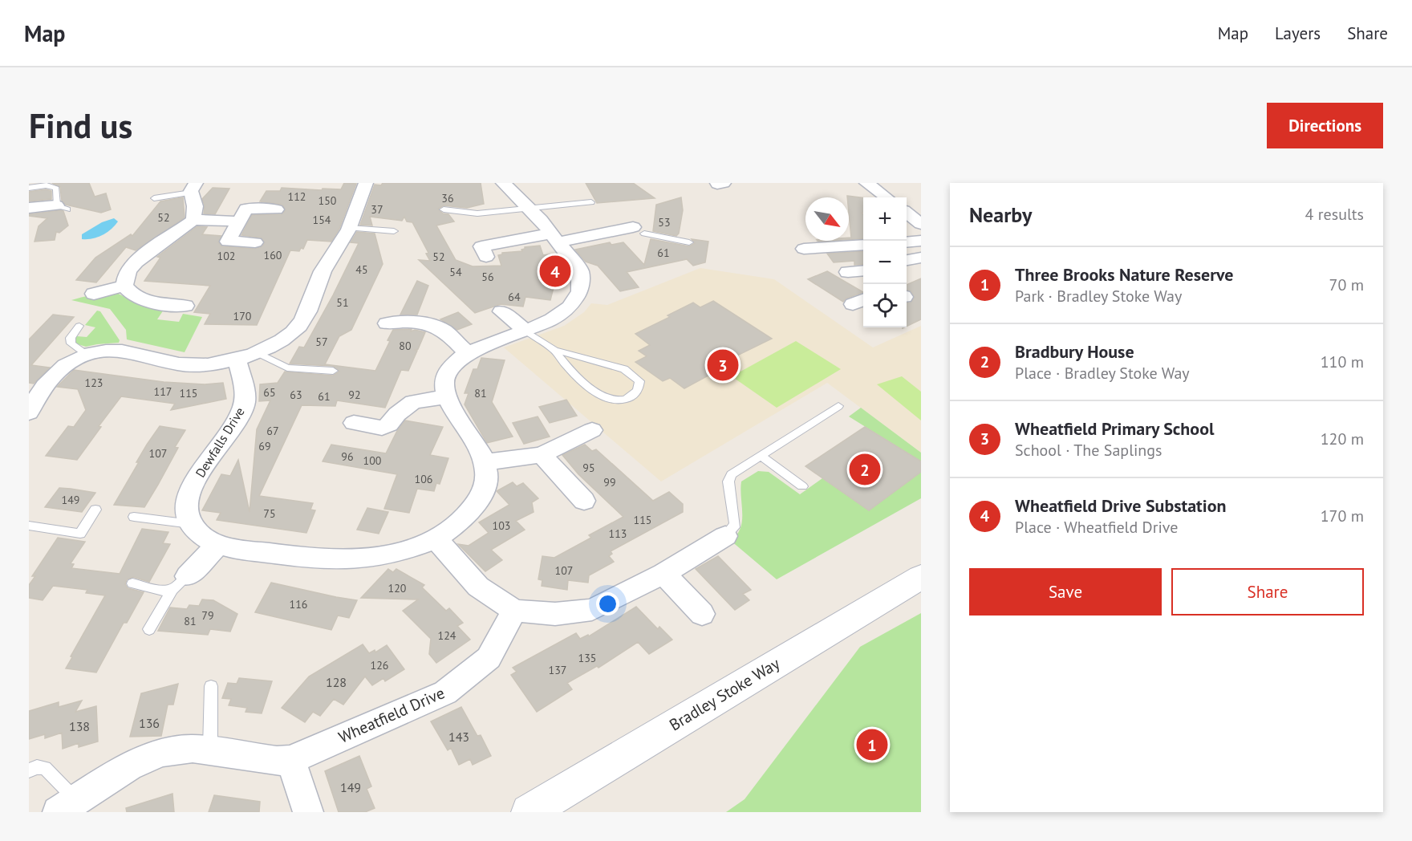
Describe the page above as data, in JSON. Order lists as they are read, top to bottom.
{
  "streets": {
    "street": ["Dewfalls Drive", "Bradley Stoke Way", "Wheatfield Drive"]
  },
  "house_numbers": [
    "112",
    "36",
    "150",
    "37",
    "52",
    "154",
    "53",
    "61",
    "160",
    "102",
    "52",
    "45",
    "54",
    "56",
    "64",
    "51",
    "170",
    "57",
    "80",
    "123",
    "117",
    "65",
    "115",
    "81",
    "63",
    "92",
    "61",
    "67",
    "69",
    "107",
    "96",
    "100",
    "95",
    "106",
    "99",
    "149",
    "75",
    "115",
    "103",
    "113",
    "107",
    "120",
    "116",
    "79",
    "81",
    "124",
    "135",
    "126",
    "137",
    "128",
    "136",
    "138",
    "143",
    "149"
  ],
  "north": "bottom right",
  "page": {
    "header": "Map",
    "nav": ["Map", "Layers", "Share"],
    "buttons": [
      "Directions",
      ["Save", "Share"]
    ],
    "title": "Find us",
    "heading": ["Nearby", "4 results"],
    "map_buttons": ["+", "−"],
    "list": [
      {
        "mark": "1",
        "name": "Three Brooks Nature Reserve",
        "note": "Park · Bradley Stoke Way",
        "value": "70 m"
      },
      {
        "mark": "2",
        "name": "Bradbury House",
        "note": "Place · Bradley Stoke Way",
        "value": "110 m"
      },
      {
        "mark": "3",
        "name": "Wheatfield Primary School",
        "note": "School · The Saplings",
        "value": "120 m"
      },
      {
        "mark": "4",
        "name": "Wheatfield Drive Substation",
        "note": "Place · Wheatfield Drive",
        "value": "170 m"
      }
    ],
    "pins": [
      "4",
      "3",
      "2",
      "1"
    ]
  }
}
